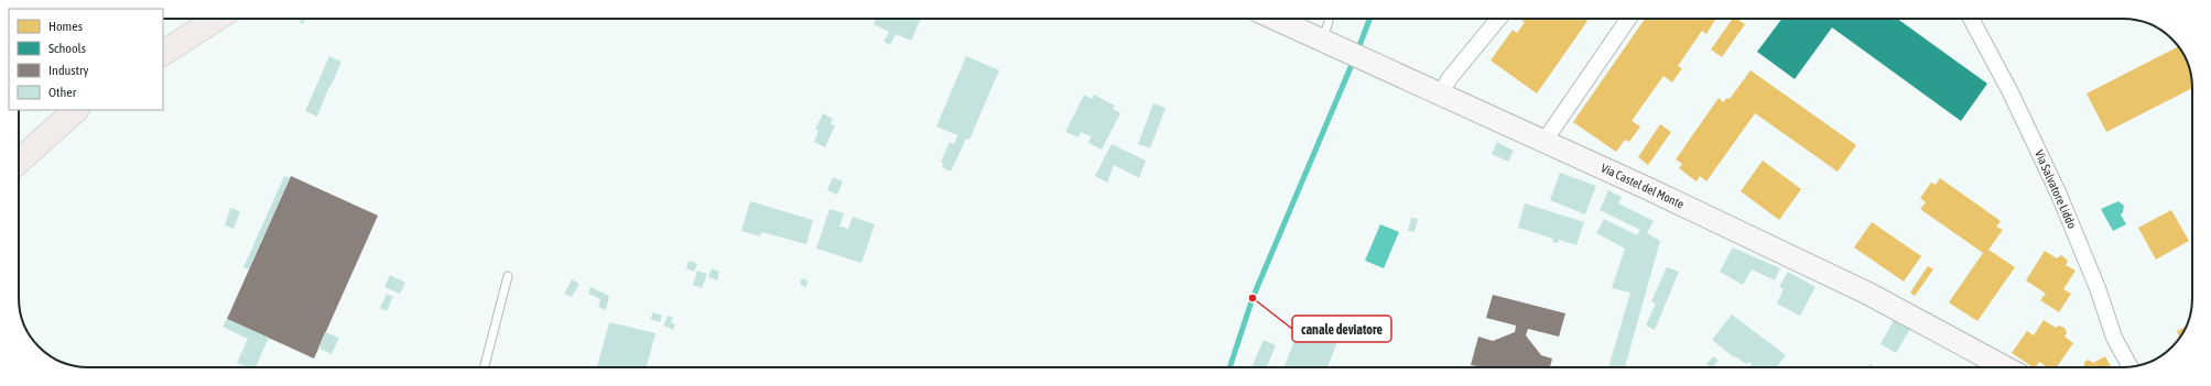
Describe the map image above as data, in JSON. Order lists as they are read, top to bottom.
{
  "streets": {
    "main road": ["Via Castel del Monte"],
    "street": ["Via Salvatore Liddo"]
  },
  "places": ["canale deviatore"],
  "legend": [
    "Homes",
    "Schools",
    "Industry",
    "Other"
  ]
}
